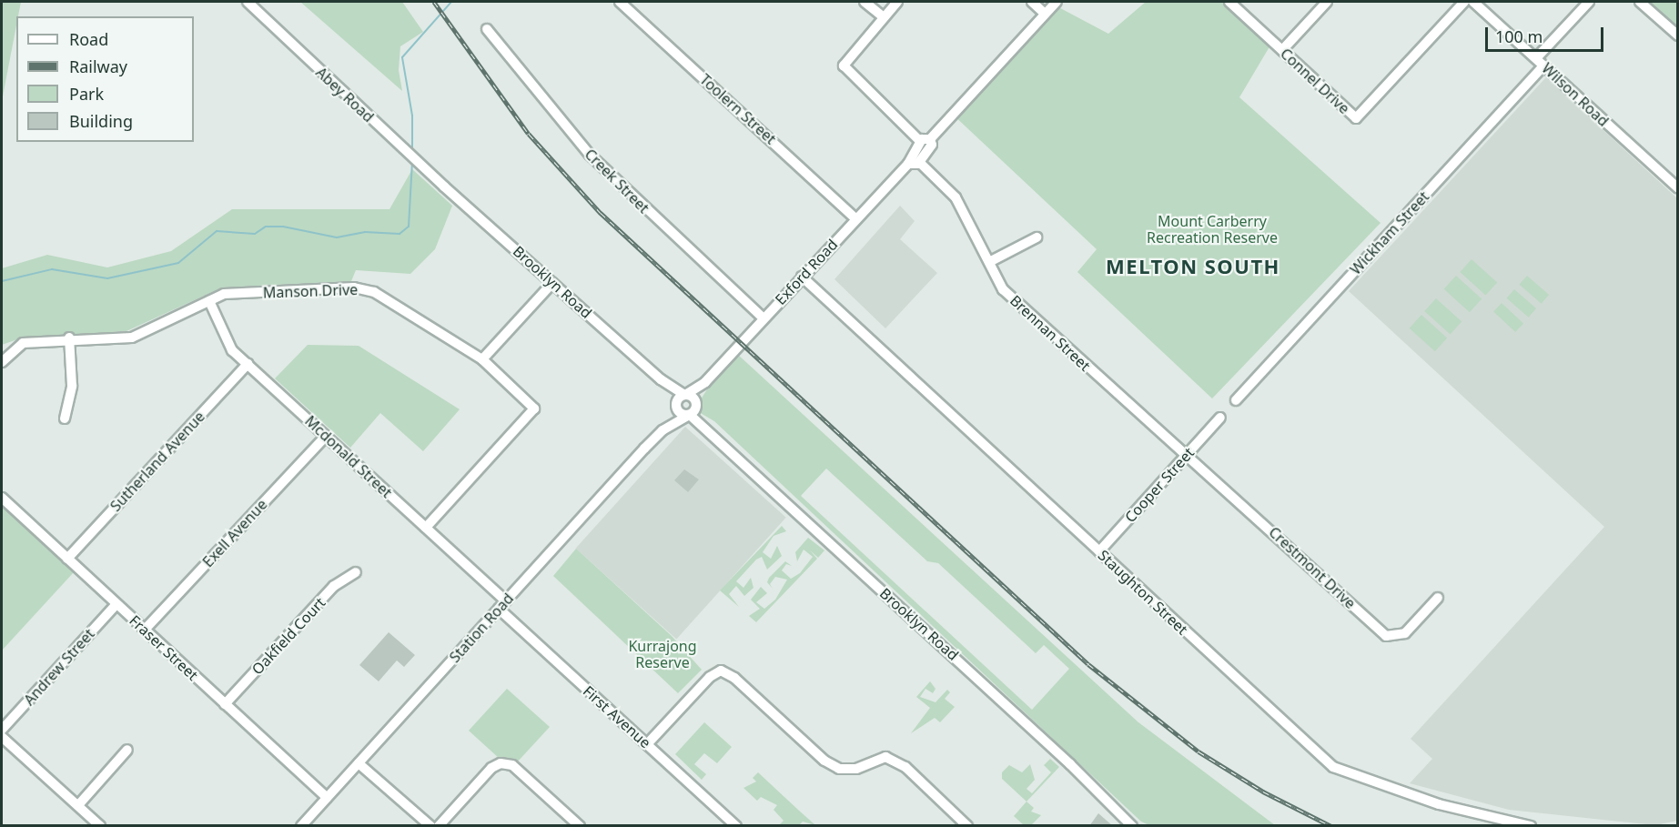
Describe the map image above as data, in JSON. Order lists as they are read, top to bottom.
{
  "streets": {
    "street": [
      "Connel Drive",
      "Abey Road",
      "Wilson Road",
      "Toolern Street",
      "Creek Street",
      "Wickham Street",
      "Exford Road",
      "Brooklyn Road",
      "Manson Drive",
      "Brennan Street",
      "Mcdonald Street",
      "Sutherland Avenue",
      "Cooper Street",
      "Exell Avenue",
      "Crestmont Drive",
      "Staughton Street",
      "Station Road",
      "Oakfield Court",
      "Fraser Street",
      "Andrew Street",
      "First Avenue"
    ]
  },
  "crossings": [
    ["Abey Road", "Brooklyn Road"],
    ["Wilson Road", "Wickham Street"],
    ["Toolern Street", "Exford Road"],
    ["Creek Street", "Exford Road"],
    ["Exford Road", "Brooklyn Road"],
    ["Exford Road", "Brennan Street"],
    ["Exford Road", "Staughton Street"],
    ["Exford Road", "Station Road"],
    ["Brooklyn Road", "Station Road"],
    ["Manson Drive", "Mcdonald Street"],
    ["Brennan Street", "Cooper Street"],
    ["Brennan Street", "Crestmont Drive"],
    ["Mcdonald Street", "Sutherland Avenue"],
    ["Mcdonald Street", "Exell Avenue"],
    ["Mcdonald Street", "Station Road"],
    ["Mcdonald Street", "First Avenue"],
    ["Sutherland Avenue", "Fraser Street"],
    ["Cooper Street", "Crestmont Drive"],
    ["Cooper Street", "Staughton Street"],
    ["Exell Avenue", "Fraser Street"],
    ["Station Road", "Fraser Street"],
    ["Station Road", "First Avenue"],
    ["Oakfield Court", "Fraser Street"],
    ["Fraser Street", "Andrew Street"]
  ],
  "districts": ["MELTON SOUTH"],
  "parks": ["Mount Carberry Recreation Reserve", "Kurrajong Reserve"],
  "legend": [
    "Road",
    "Railway",
    "Park",
    "Building"
  ],
  "scale_bar": "100 m"
}
